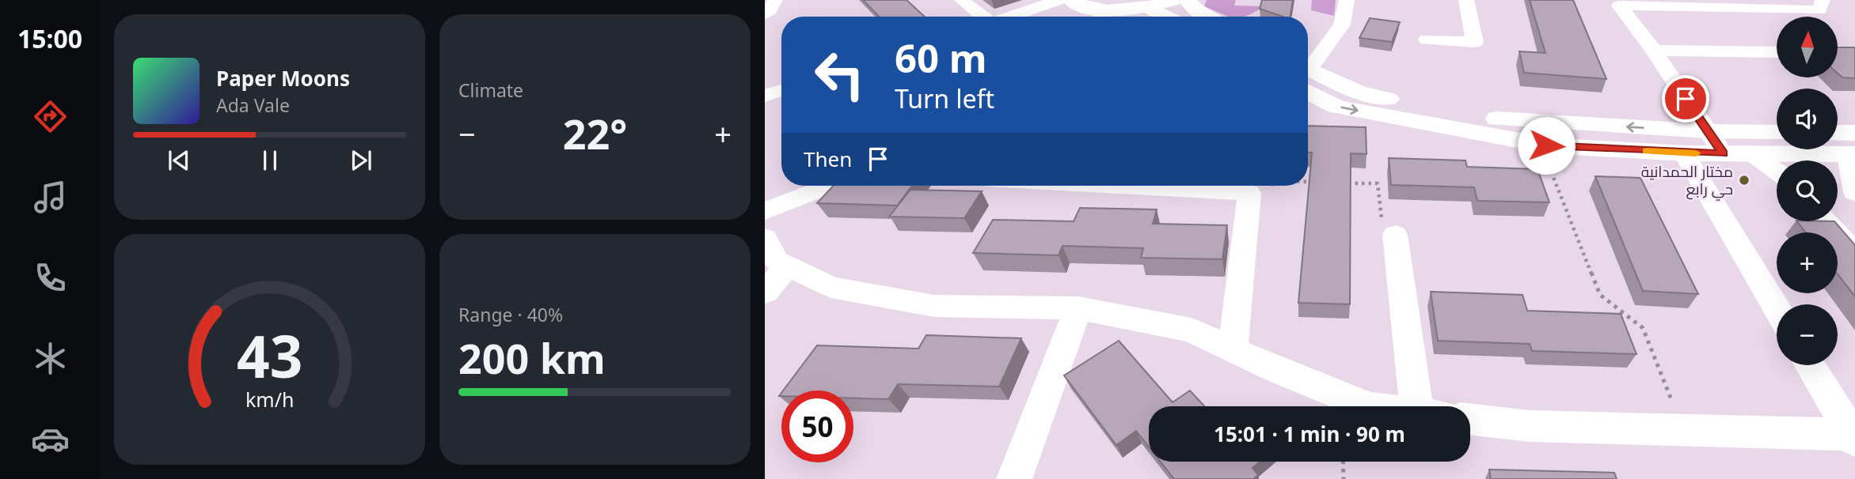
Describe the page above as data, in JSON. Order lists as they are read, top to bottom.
{
  "places": ["مختار الحمدانية حي رابع"],
  "north": "top",
  "page": {
    "tabs": "15:00",
    "tile": [
      "Climate",
      ["Range · 40%", "200 km"]
    ],
    "map_buttons": ["+", "−"],
    "turn": ["60 m", "Turn left"],
    "song": ["Paper Moons", "Ada Vale"],
    "heat": ["−", "22°", "+"],
    "then": "Then",
    "limit": "50",
    "trip": "15:01 · 1 min · 90 m",
    "gauge": ["43", "km/h"]
  }
}
